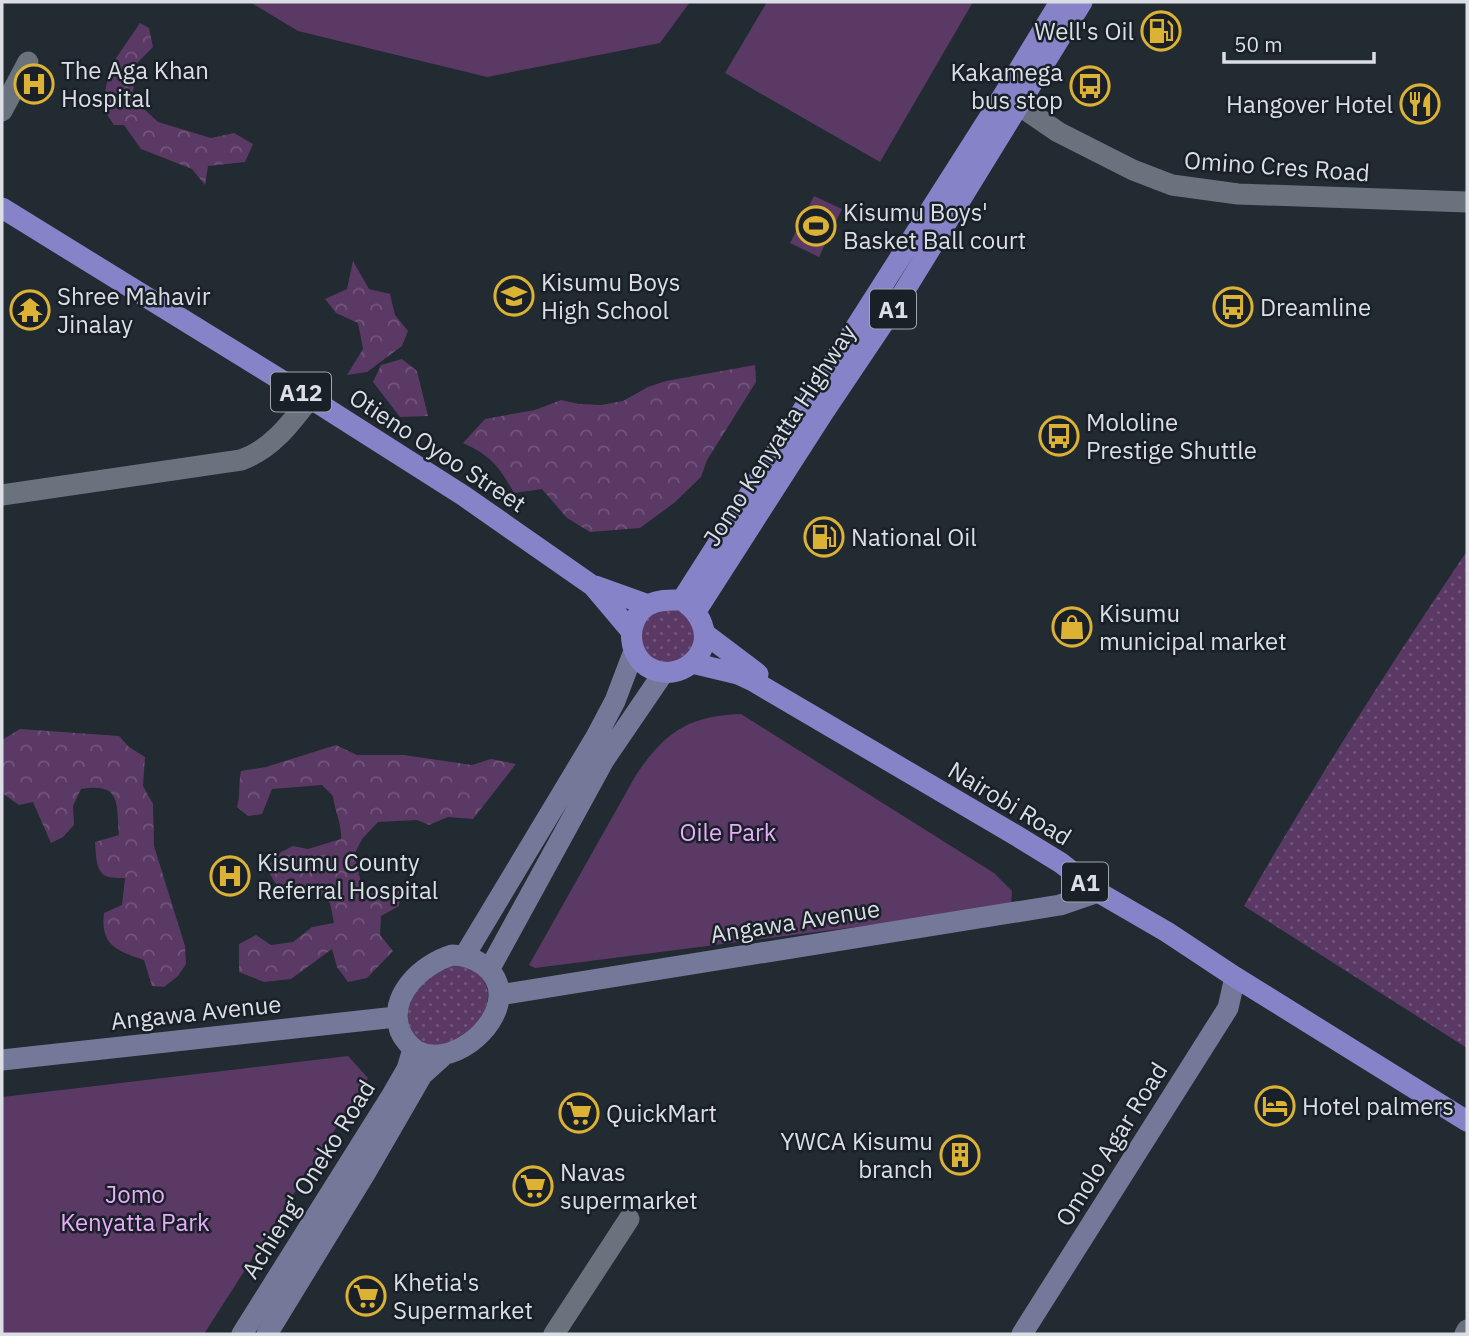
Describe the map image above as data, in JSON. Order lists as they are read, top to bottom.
{
  "streets": {
    "highway": [
      "A1",
      "A12",
      "Jomo Kenyatta Highway",
      "Otieno Oyoo Street",
      "Nairobi Road"
    ],
    "main road": ["Angawa Avenue", "Omolo Agar Road", "Achieng' Oneko Road"],
    "street": ["Omino Cres Road"]
  },
  "crossings": [
    ["Omino Cres Road", "Jomo Kenyatta Highway"],
    ["Jomo Kenyatta Highway", "Nairobi Road"],
    ["Nairobi Road", "Angawa Avenue"],
    ["Nairobi Road", "Omolo Agar Road"],
    ["Angawa Avenue", "Achieng' Oneko Road"]
  ],
  "parks": ["Oile Park", "Jomo Kenyatta Park"],
  "places": {
    "fuel station": ["Well's Oil", "National Oil"],
    "hospital": ["The Aga Khan Hospital", "Kisumu County Referral Hospital"],
    "bus stop": ["Kakamega bus stop", "Dreamline", "Mololine Prestige Shuttle"],
    "restaurant": ["Hangover Hotel"],
    "sports": ["Kisumu Boys' Basket Ball court"],
    "school or university": ["Kisumu Boys High School"],
    "temple": ["Shree Mahavir Jinalay"],
    "shop": ["Kisumu municipal market"],
    "hotel": ["Hotel palmers"],
    "supermarket": ["QuickMart", "Navas supermarket", "Khetia's Supermarket"],
    "building": ["YWCA Kisumu branch"]
  },
  "scale_bar": "50 m"
}
